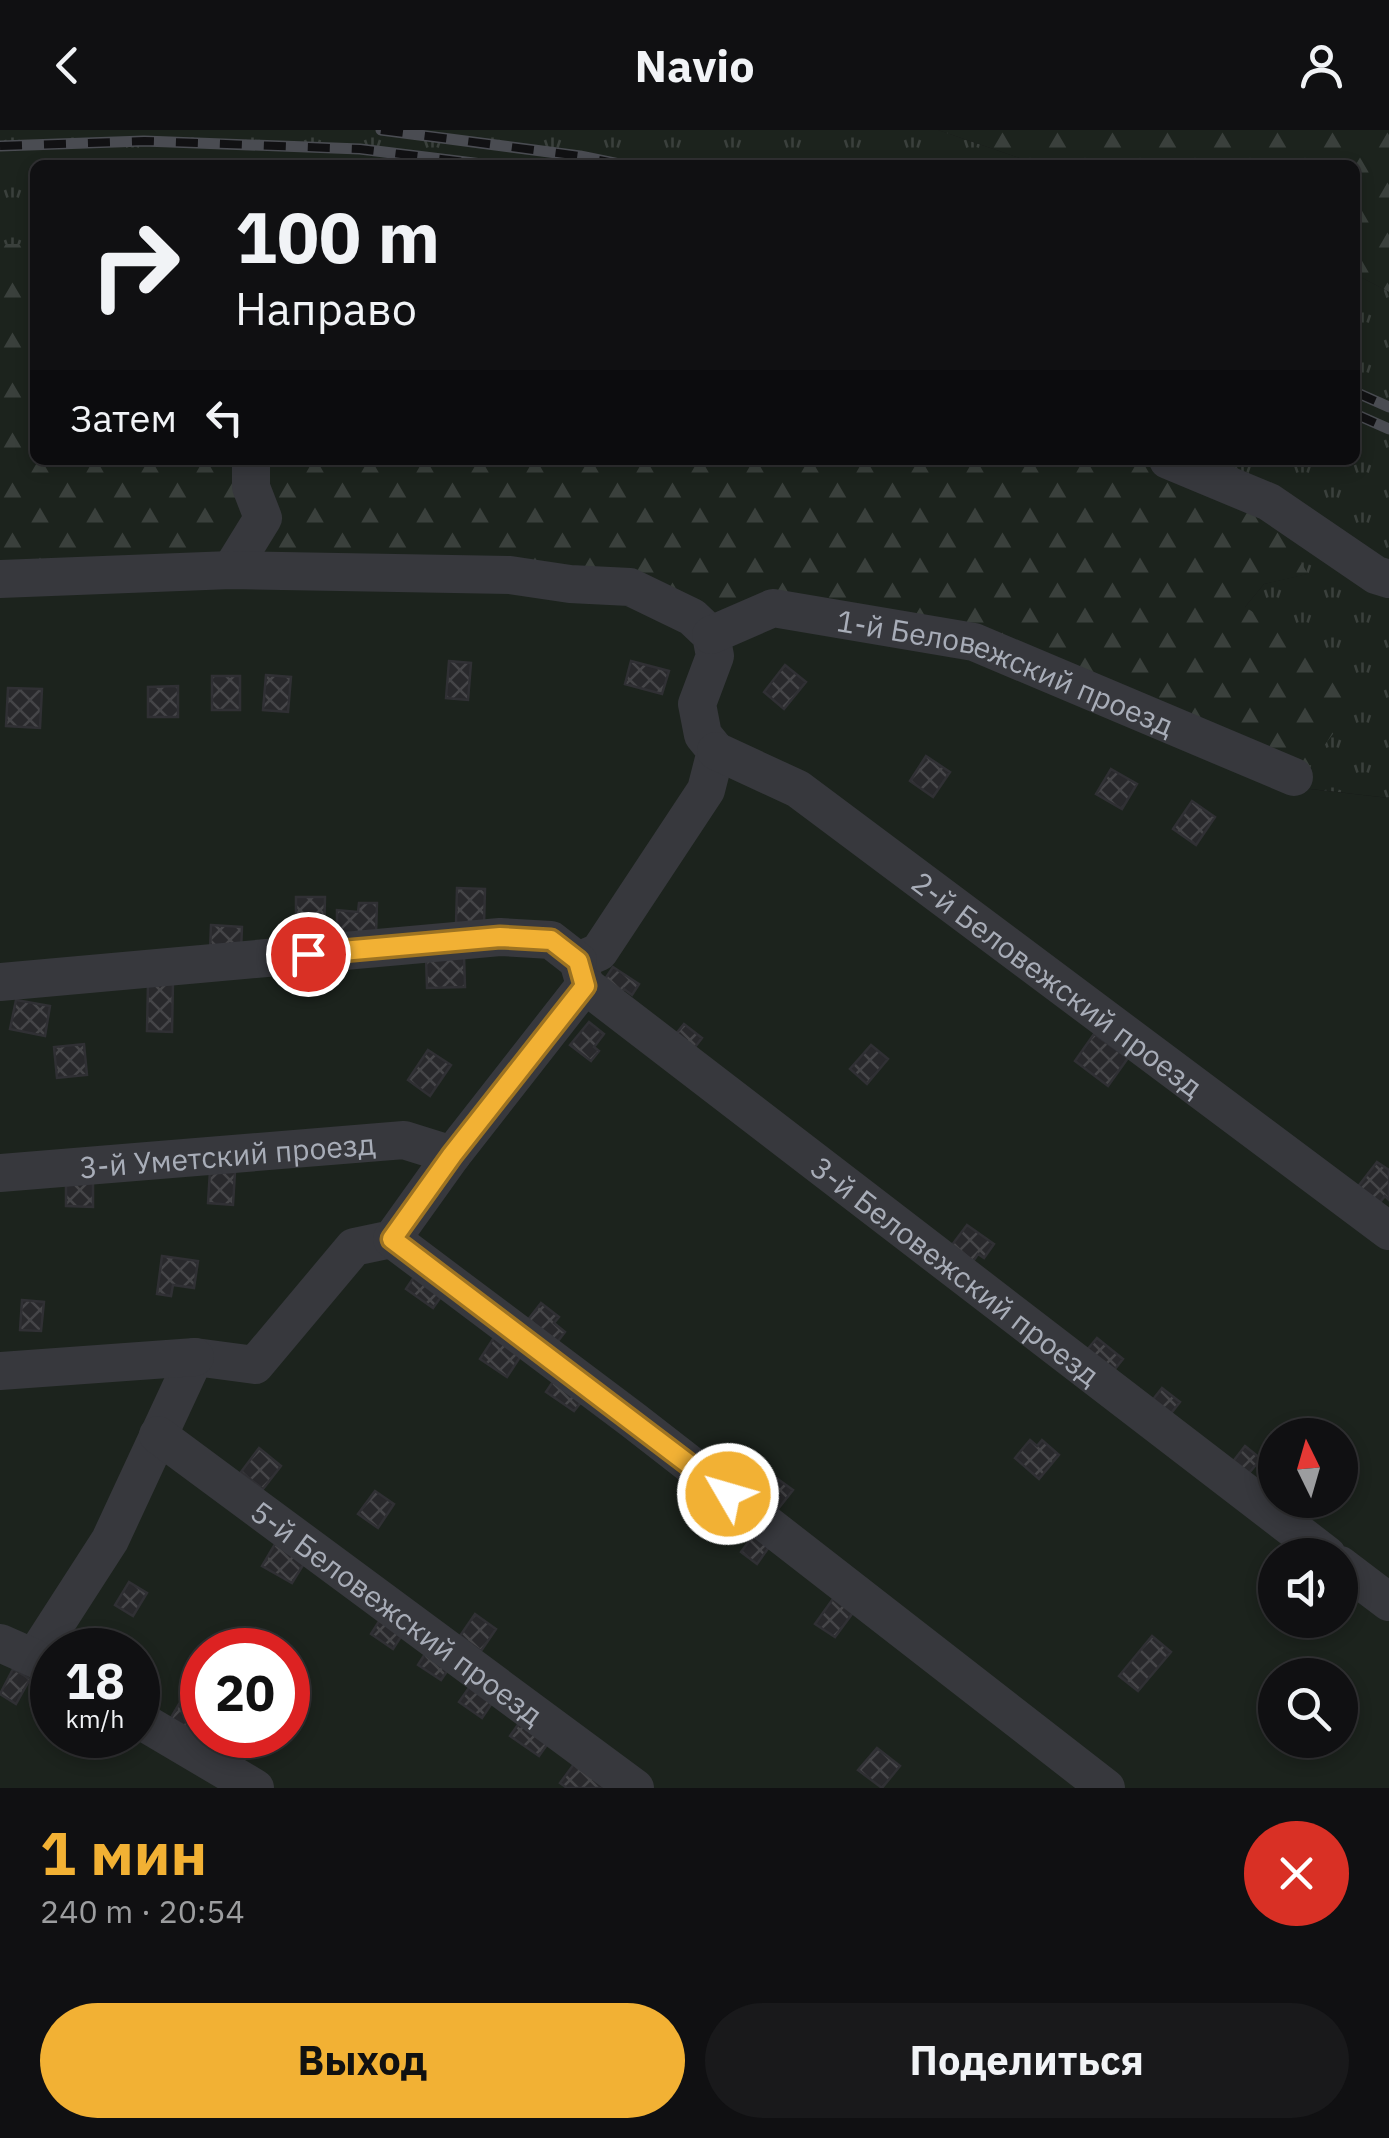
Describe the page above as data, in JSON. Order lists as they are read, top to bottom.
{
  "streets": {
    "lane": [
      "1-й Беловежский проезд",
      "2-й Беловежский проезд",
      "3-й Уметский проезд",
      "3-й Беловежский проезд",
      "5-й Беловежский проезд"
    ]
  },
  "north": "top",
  "page": {
    "header": "Navio",
    "turn": ["100 m", "Направо"],
    "then": "Затем",
    "speed": "18 km/h",
    "limit": "20",
    "heading": ["1 мин", "240 m · 20:54"],
    "buttons": ["Выход", "Поделиться"]
  }
}
